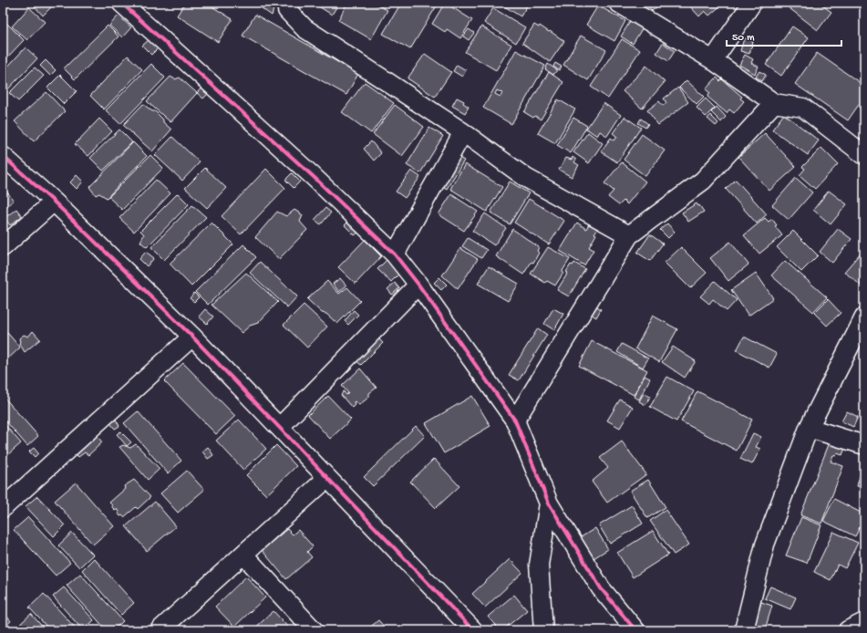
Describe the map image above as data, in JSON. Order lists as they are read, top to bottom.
{
  "scale_bar": "50 m"
}
